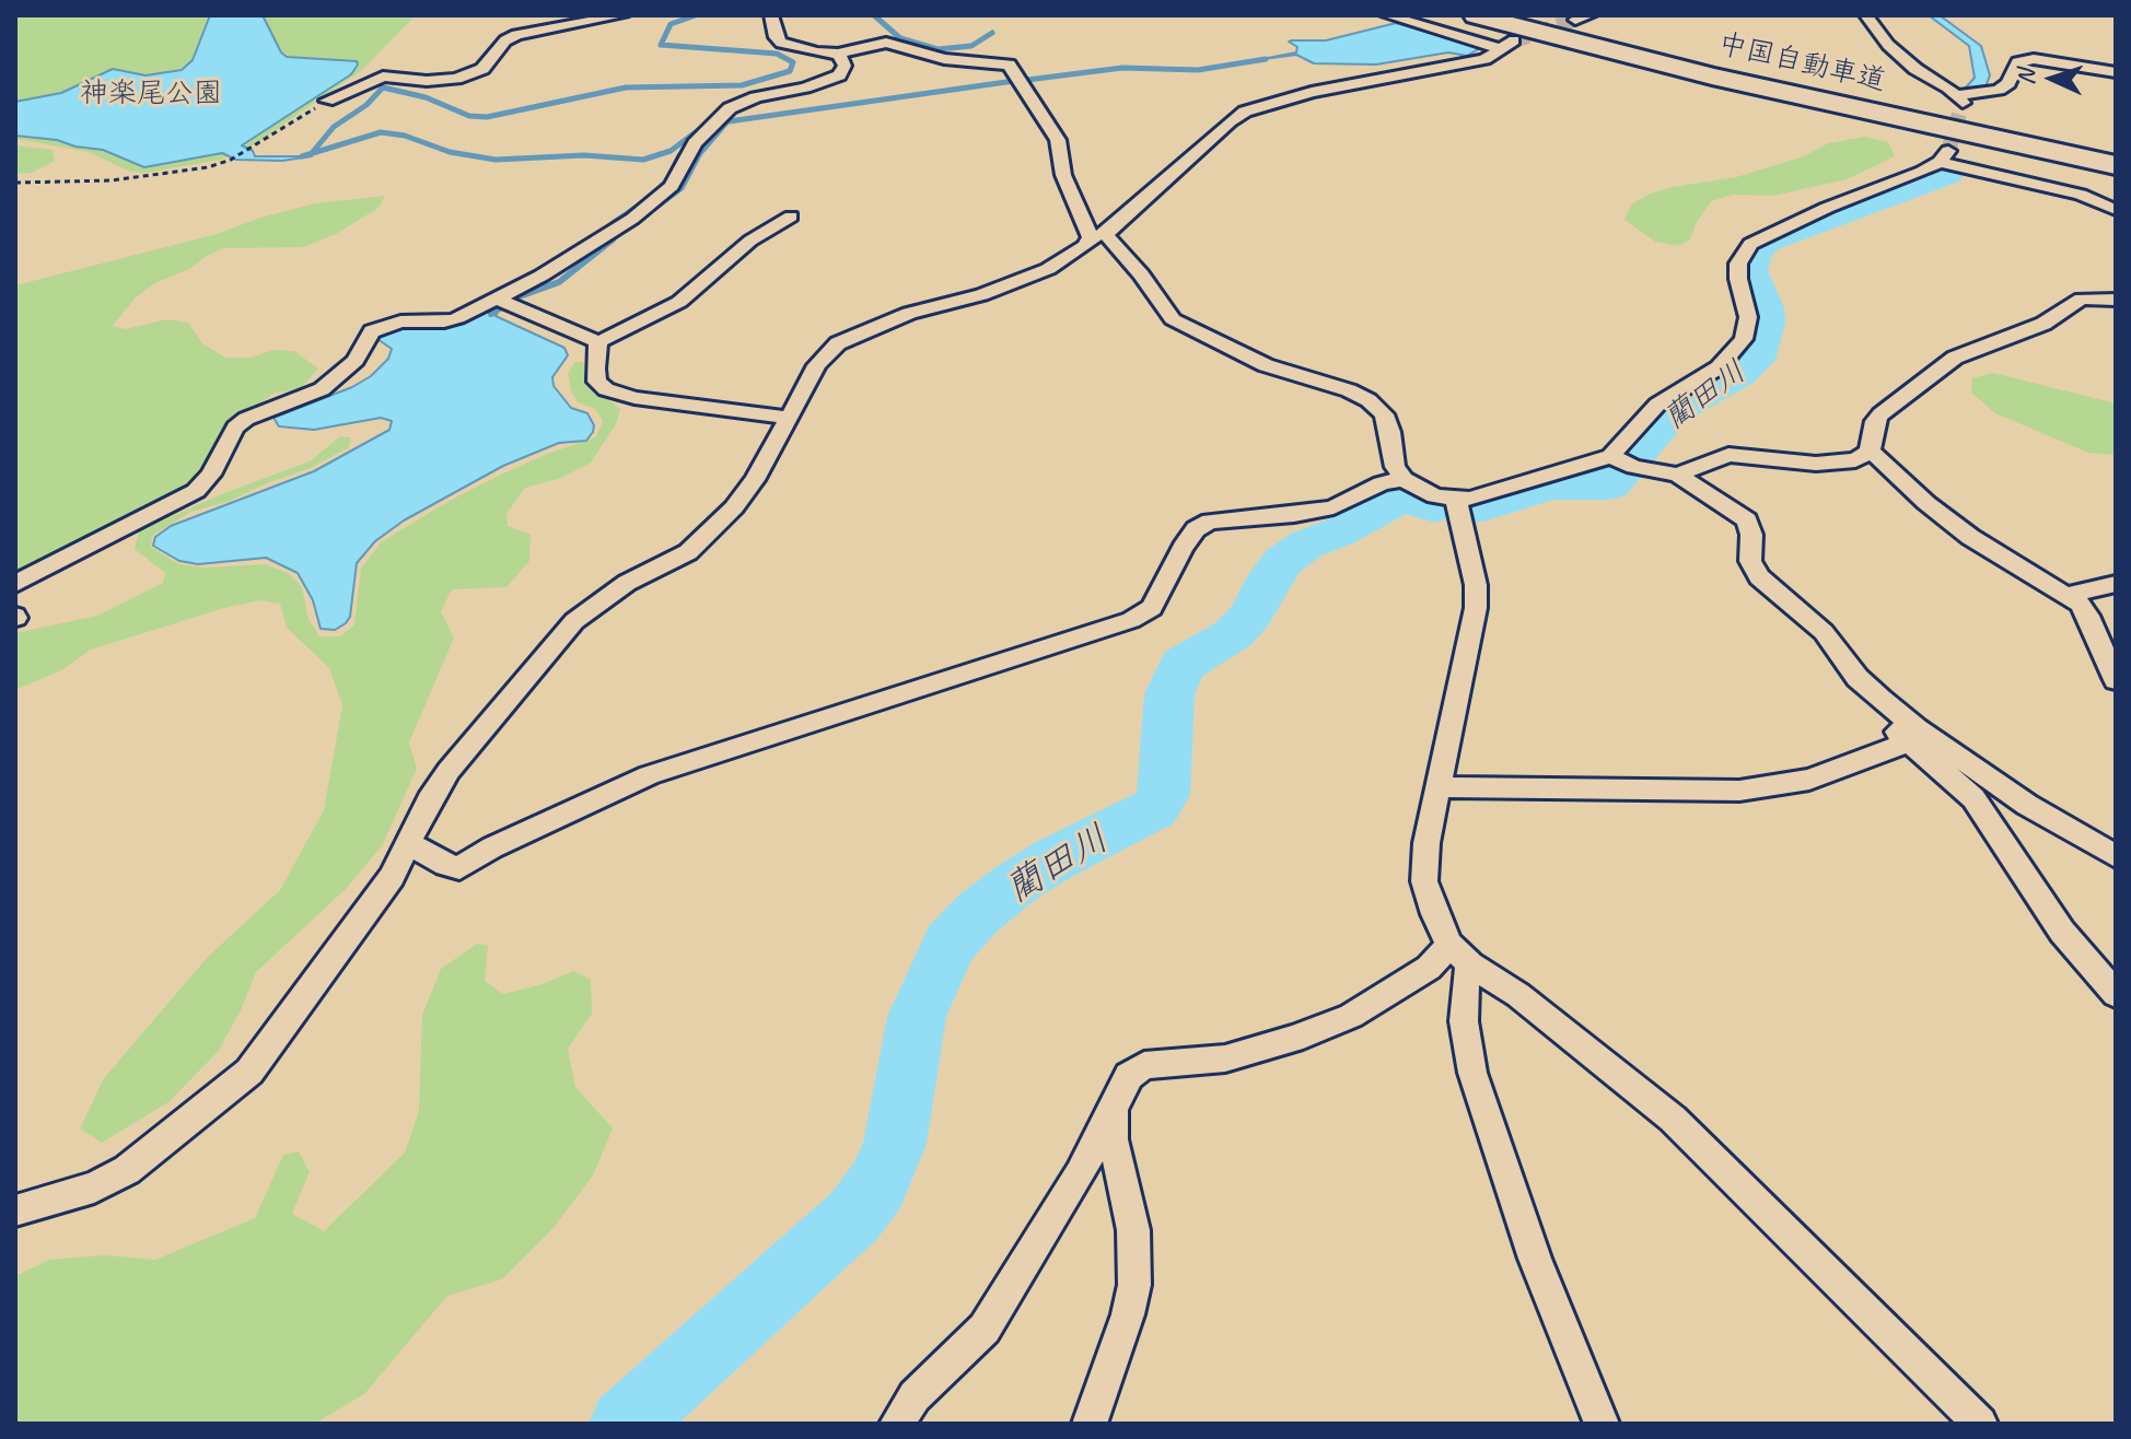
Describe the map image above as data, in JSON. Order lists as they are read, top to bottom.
{
  "streets": {
    "highway": ["中国自動車道"]
  },
  "water": ["藺田川"],
  "parks": ["神楽尾公園"],
  "north": "left"
}
